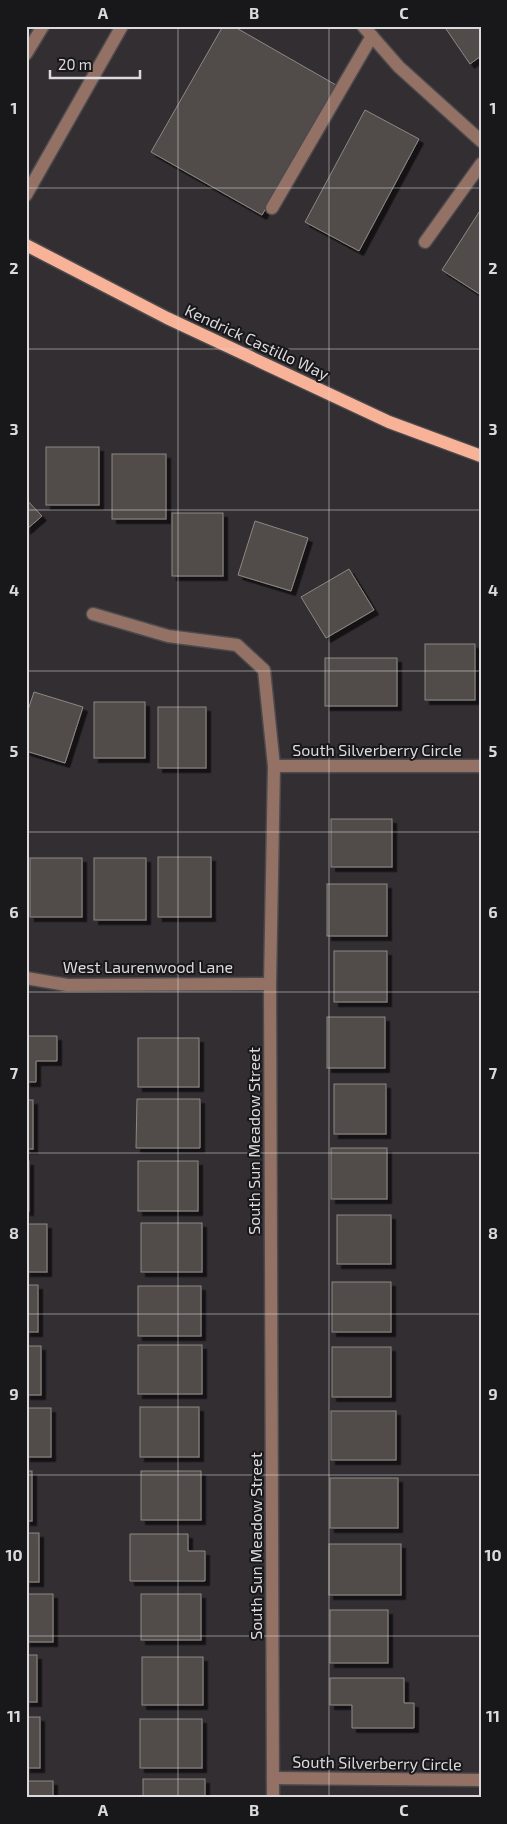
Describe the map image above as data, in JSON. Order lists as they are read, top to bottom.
{
  "streets": {
    "main road": ["Kendrick Castillo Way"],
    "street": ["South Silverberry Circle", "West Laurenwood Lane", "South Sun Meadow Street"]
  },
  "crossings": [
    ["South Silverberry Circle", "South Sun Meadow Street"],
    ["West Laurenwood Lane", "South Sun Meadow Street"]
  ],
  "scale_bar": "20 m",
  "grid": {
    "columns": ["A", "B", "C"],
    "rows": [
      "1",
      "2",
      "3",
      "4",
      "5",
      "6",
      "7",
      "8",
      "9",
      "10",
      "11"
    ]
  }
}
